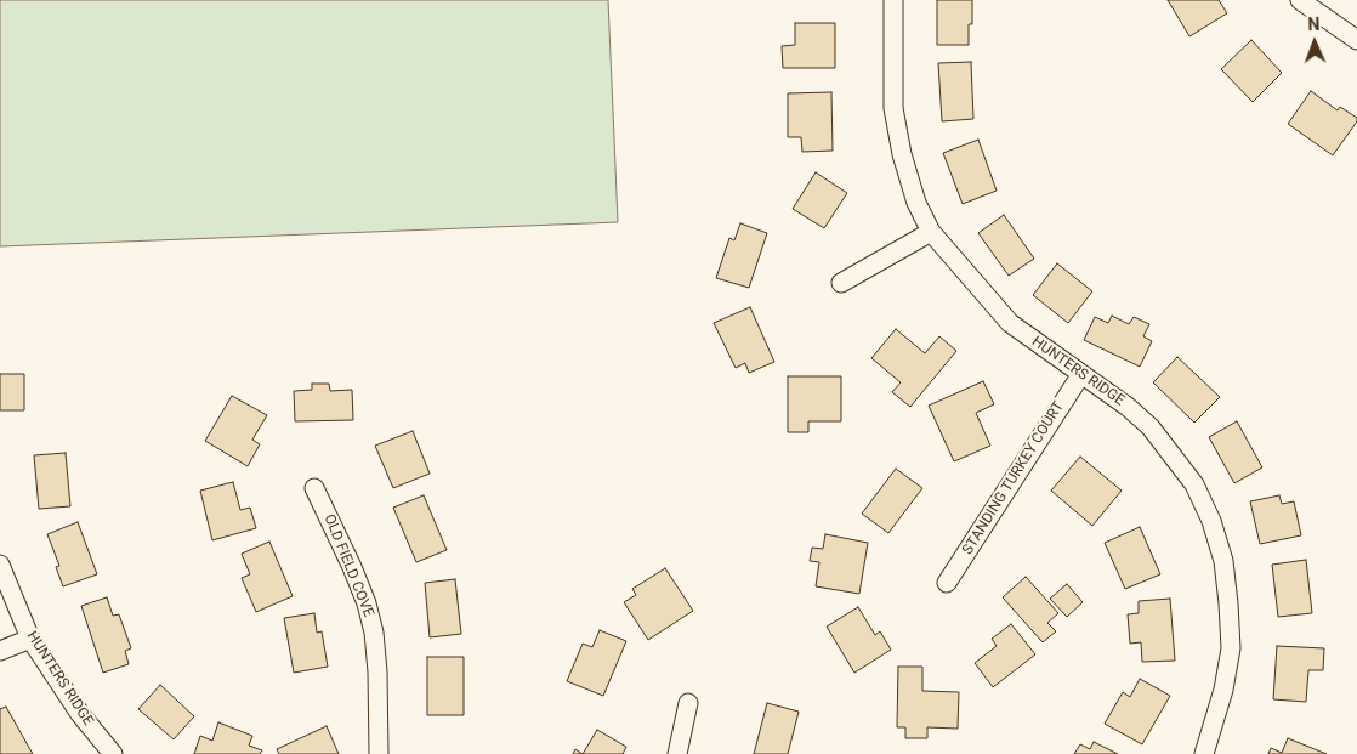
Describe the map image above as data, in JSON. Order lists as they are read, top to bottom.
{
  "streets": {
    "street": ["HUNTERS RIDGE", "STANDING TURKEY COURT", "OLD FIELD COVE"]
  },
  "crossings": [
    ["HUNTERS RIDGE", "STANDING TURKEY COURT"]
  ],
  "north": "top"
}
